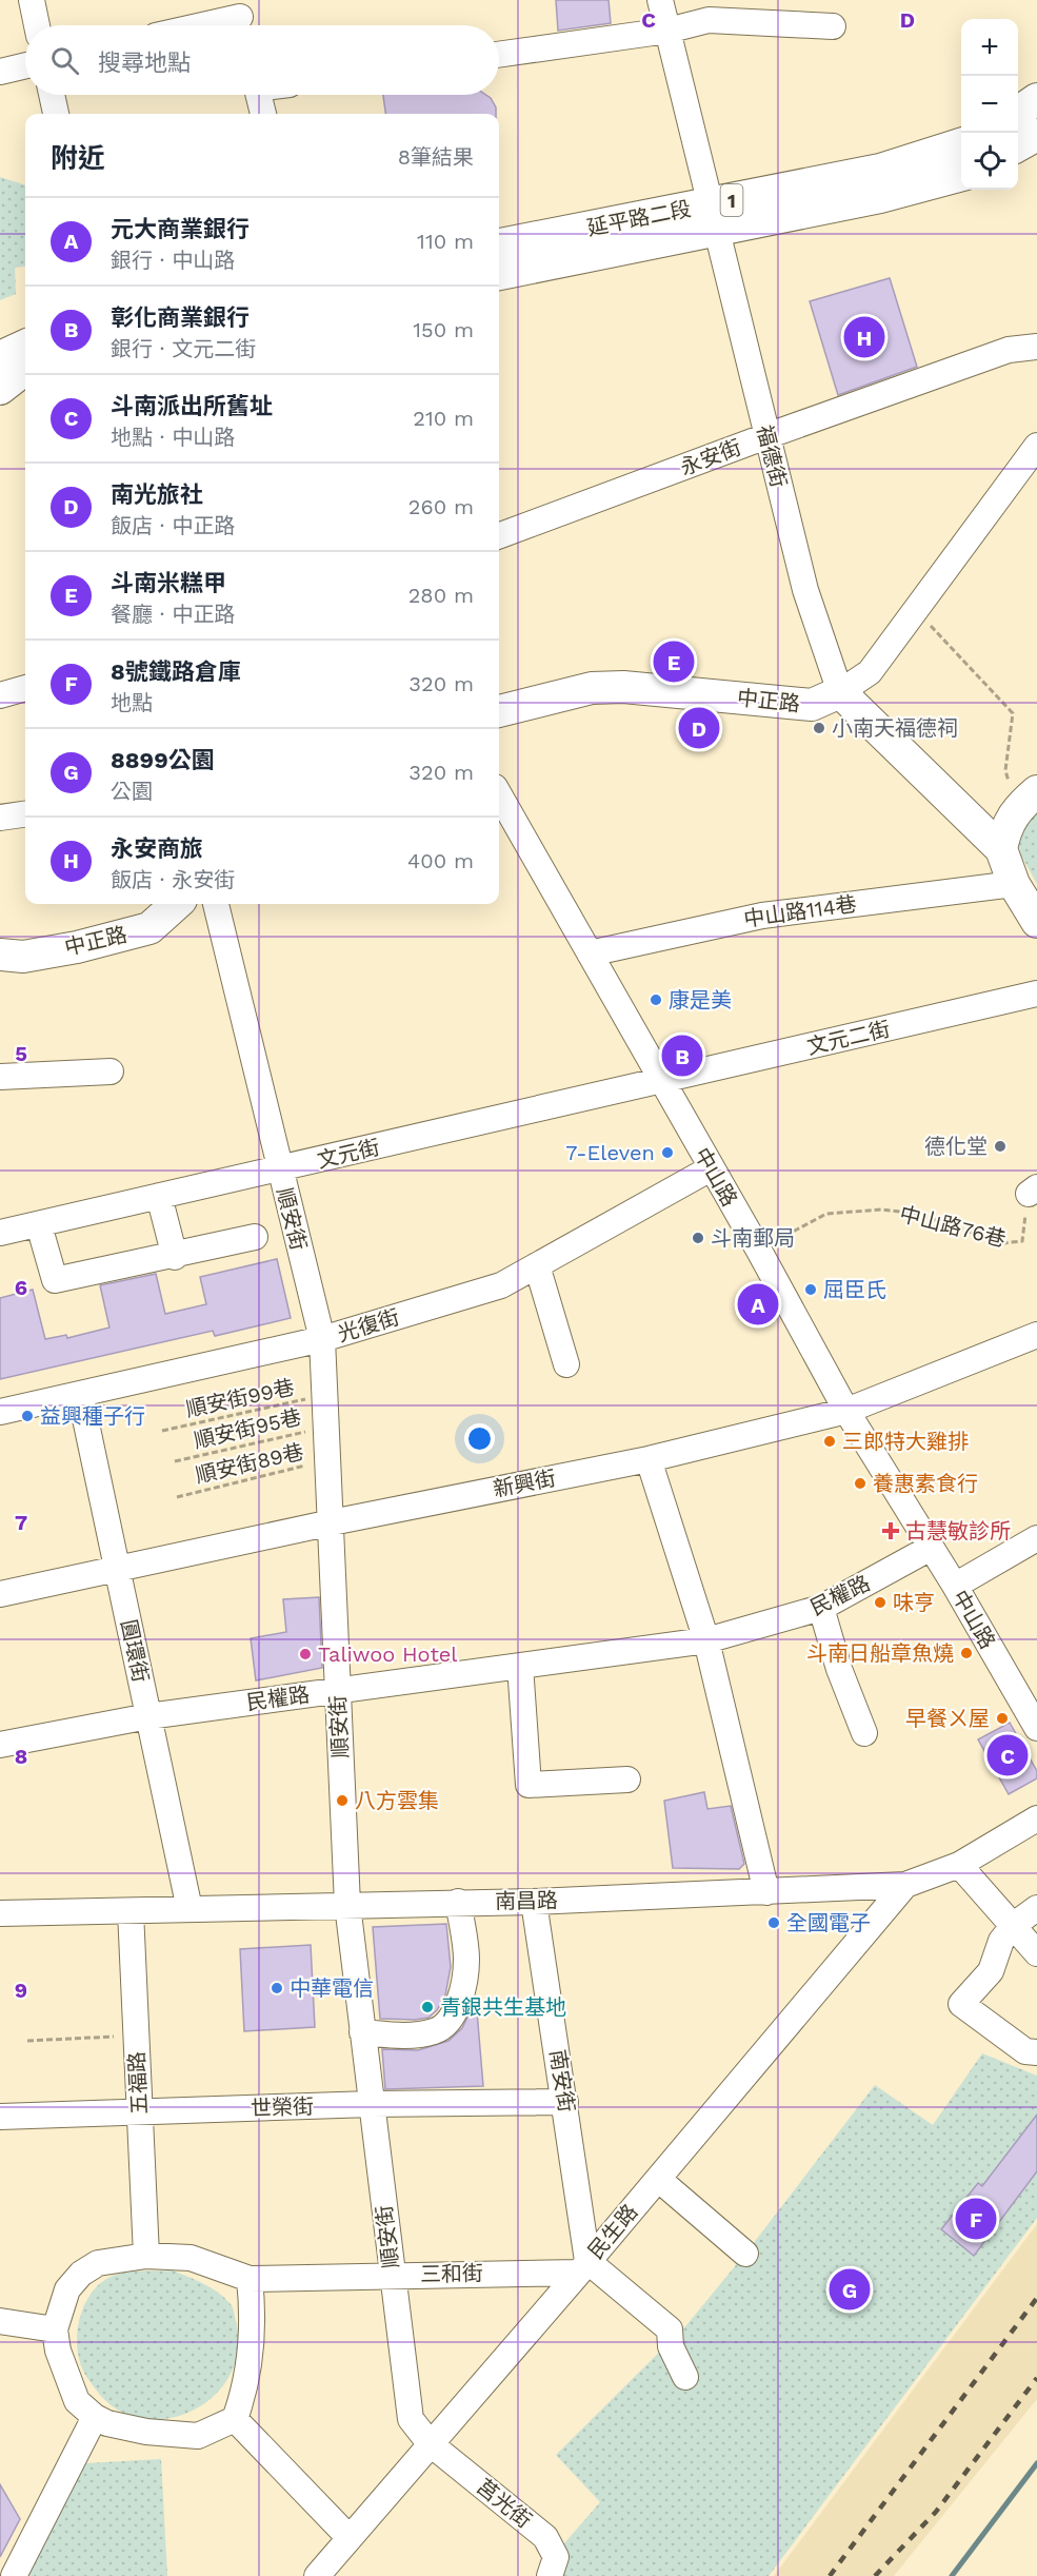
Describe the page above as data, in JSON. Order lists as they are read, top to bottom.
{
  "streets": {
    "main road": [
      "1",
      "延平路二段",
      "福德街",
      "中正路"
    ],
    "street": [
      "永安街",
      "中山路114巷",
      "文元二街",
      "文元街",
      "中山路",
      "順安街",
      "光復街",
      "新興街",
      "民權路",
      "圓環街",
      "南昌路",
      "南安街",
      "五福路",
      "世榮街",
      "民生路",
      "三和街",
      "莒光街"
    ],
    "path": [
      "中山路76巷",
      "順安街99巷",
      "順安街95巷",
      "順安街89巷"
    ]
  },
  "crossings": [
    ["延平路二段", "福德街"],
    ["福德街", "永安街"],
    ["福德街", "中正路"],
    ["福德街", "中山路114巷"],
    ["中山路114巷", "中山路"],
    ["文元二街", "文元街"],
    ["文元二街", "中山路"],
    ["文元街", "中山路"],
    ["文元街", "順安街"],
    ["中山路", "中山路76巷"],
    ["中山路", "光復街"],
    ["中山路", "新興街"],
    ["中山路", "民權路"],
    ["順安街", "光復街"],
    ["順安街", "順安街99巷"],
    ["順安街", "順安街95巷"],
    ["順安街", "順安街89巷"],
    ["順安街", "新興街"],
    ["順安街", "民權路"],
    ["順安街", "南昌路"],
    ["順安街", "世榮街"],
    ["順安街", "民生路"],
    ["順安街", "三和街"],
    ["順安街", "莒光街"],
    ["光復街", "圓環街"],
    ["新興街", "圓環街"],
    ["民權路", "圓環街"],
    ["圓環街", "南昌路"],
    ["南昌路", "南安街"],
    ["南昌路", "五福路"],
    ["南昌路", "民生路"],
    ["南安街", "世榮街"],
    ["南安街", "民生路"],
    ["南安街", "三和街"],
    ["五福路", "世榮街"],
    ["五福路", "三和街"],
    ["民生路", "三和街"],
    ["民生路", "莒光街"]
  ],
  "places": {
    "other": [
      "小南天福德祠",
      "康是美",
      "德化堂",
      "7-Eleven",
      "斗南郵局",
      "屈臣氏",
      "益興種子行",
      "三郎特大雞排",
      "養惠素食行",
      "味亨",
      "斗南日船章魚燒",
      "Taliwoo Hotel",
      "早餐ㄨ屋",
      "八方雲集",
      "全國電子",
      "中華電信",
      "青銀共生基地"
    ],
    "health": ["古慧敏診所"]
  },
  "page": {
    "map_buttons": ["+", "−"],
    "search": "搜尋地點",
    "heading": ["附近", "8筆結果"],
    "list": [
      {
        "mark": "A",
        "name": "元大商業銀行",
        "note": "銀行 · 中山路",
        "value": "110 m"
      },
      {
        "mark": "B",
        "name": "彰化商業銀行",
        "note": "銀行 · 文元二街",
        "value": "150 m"
      },
      {
        "mark": "C",
        "name": "斗南派出所舊址",
        "note": "地點 · 中山路",
        "value": "210 m"
      },
      {
        "mark": "D",
        "name": "南光旅社",
        "note": "飯店 · 中正路",
        "value": "260 m"
      },
      {
        "mark": "E",
        "name": "斗南米糕甲",
        "note": "餐廳 · 中正路",
        "value": "280 m"
      },
      {
        "mark": "F",
        "name": "8號鐵路倉庫",
        "note": "地點",
        "value": "320 m"
      },
      {
        "mark": "G",
        "name": "8899公園",
        "note": "公園",
        "value": "320 m"
      },
      {
        "mark": "H",
        "name": "永安商旅",
        "note": "飯店 · 永安街",
        "value": "400 m"
      }
    ],
    "pins": [
      "H",
      "E",
      "D",
      "B",
      "A",
      "C",
      "F",
      "G"
    ]
  },
  "grid": {
    "columns": ["C", "D"],
    "rows": [
      "5",
      "6",
      "7",
      "8",
      "9"
    ]
  }
}
